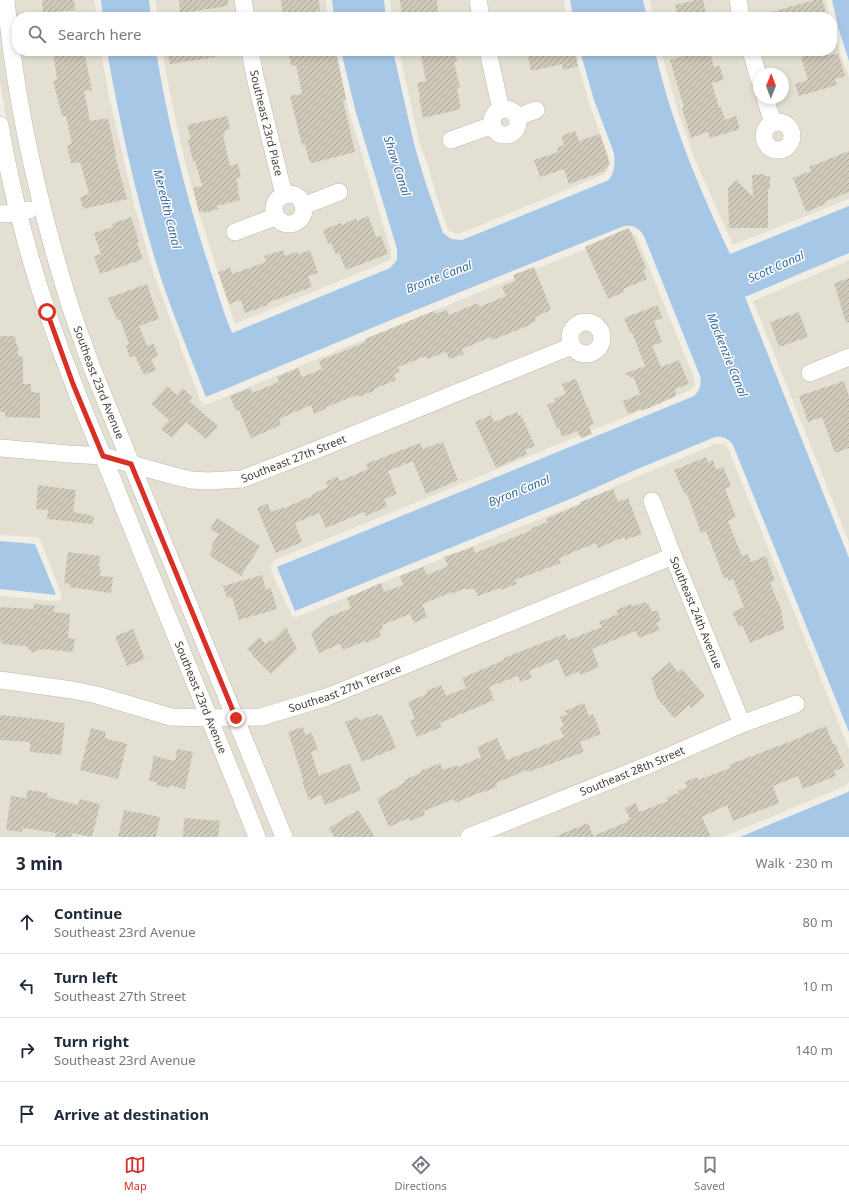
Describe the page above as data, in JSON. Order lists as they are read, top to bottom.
{
  "streets": {
    "street": [
      "Southeast 23rd Place",
      "Southeast 23rd Avenue",
      "Southeast 27th Street",
      "Southeast 24th Avenue",
      "Southeast 27th Terrace",
      "Southeast 28th Street"
    ]
  },
  "crossings": [
    ["Southeast 23rd Avenue", "Southeast 27th Street"],
    ["Southeast 23rd Avenue", "Southeast 27th Terrace"],
    ["Southeast 24th Avenue", "Southeast 27th Terrace"],
    ["Southeast 24th Avenue", "Southeast 28th Street"]
  ],
  "water": [
    "Shaw Canal",
    "Meredith Canal",
    "Scott Canal",
    "Bronte Canal",
    "Mackenzie Canal",
    "Byron Canal"
  ],
  "north": "top",
  "page": {
    "search": "Search here",
    "heading": ["3 min", "Walk · 230 m"],
    "list": [
      ["Continue", "Southeast 23rd Avenue", "80 m"],
      ["Turn left", "Southeast 27th Street", "10 m"],
      ["Turn right", "Southeast 23rd Avenue", "140 m"],
      "Arrive at destination"
    ],
    "nav": ["Map", "Directions", "Saved"]
  }
}
